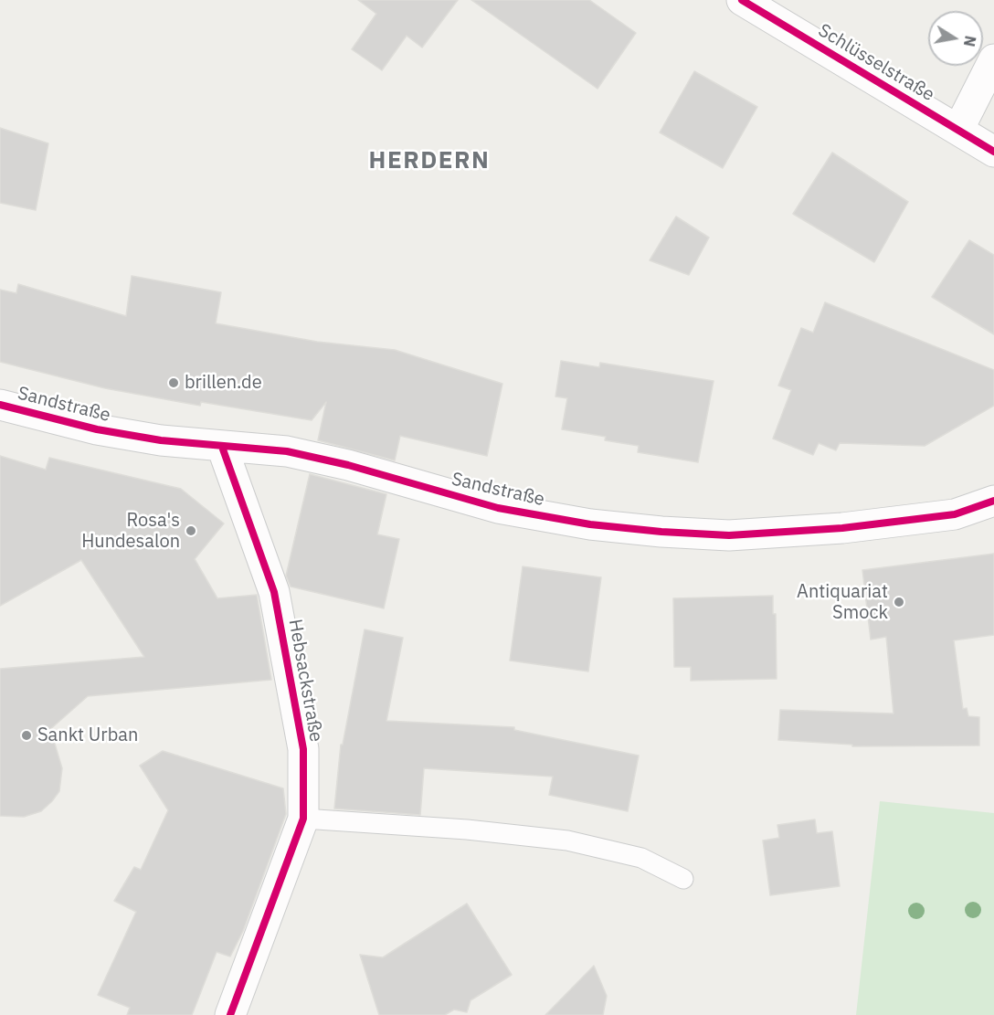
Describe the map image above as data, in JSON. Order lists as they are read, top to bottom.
{
  "streets": {
    "street": ["Schlüsselstraße", "Sandstraße", "Hebsackstraße"]
  },
  "crossings": [
    ["Sandstraße", "Hebsackstraße"]
  ],
  "districts": ["HERDERN"],
  "places": [
    "brillen.de",
    "Rosa's Hundesalon",
    "Antiquariat Smock",
    "Sankt Urban"
  ],
  "north": "right"
}
